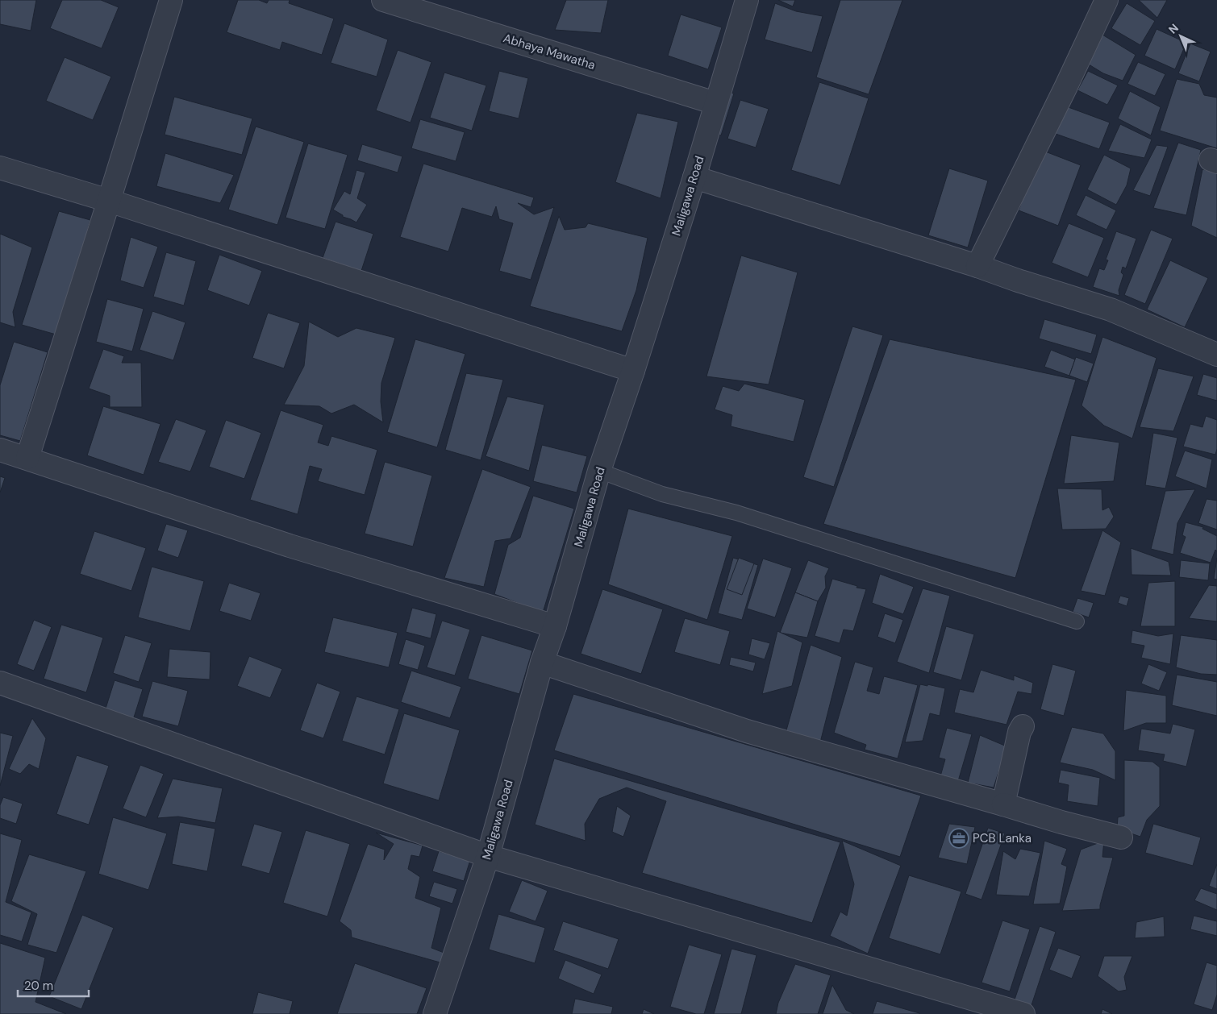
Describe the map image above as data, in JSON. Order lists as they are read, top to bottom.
{
  "streets": {
    "street": ["Abhaya Mawatha", "Maligawa Road"]
  },
  "crossings": [
    ["Abhaya Mawatha", "Maligawa Road"]
  ],
  "places": {
    "office": ["PCB Lanka"]
  },
  "scale_bar": "20 m",
  "north": "top left"
}
